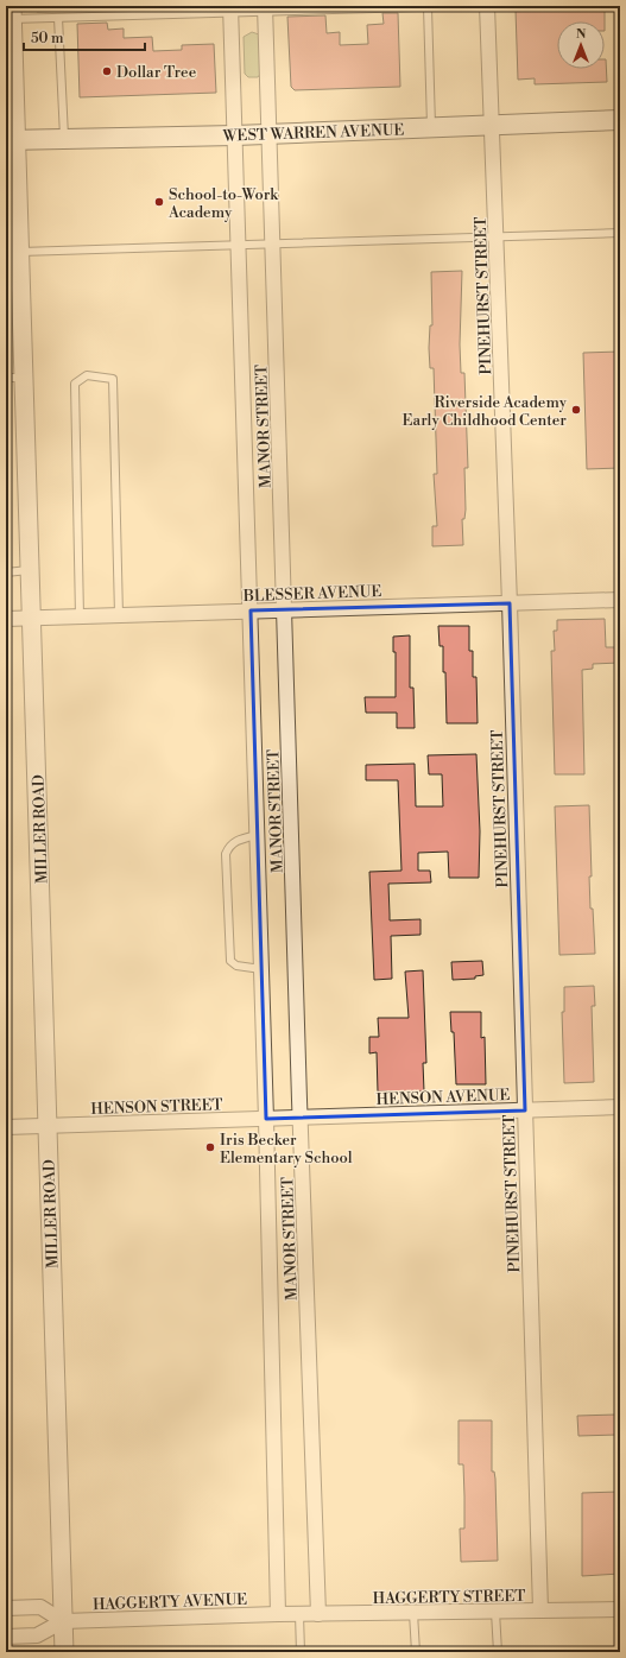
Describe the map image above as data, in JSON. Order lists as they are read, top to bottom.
{
  "streets": {
    "main road": ["WEST WARREN AVENUE"],
    "street": [
      "PINEHURST STREET",
      "MANOR STREET",
      "BLESSER AVENUE",
      "MILLER ROAD",
      "HENSON AVENUE",
      "HENSON STREET",
      "HAGGERTY STREET",
      "HAGGERTY AVENUE"
    ]
  },
  "crossings": [
    ["WEST WARREN AVENUE", "PINEHURST STREET"],
    ["WEST WARREN AVENUE", "MANOR STREET"],
    ["WEST WARREN AVENUE", "MILLER ROAD"],
    ["PINEHURST STREET", "BLESSER AVENUE"],
    ["PINEHURST STREET", "HENSON AVENUE"],
    ["PINEHURST STREET", "HAGGERTY STREET"],
    ["MANOR STREET", "BLESSER AVENUE"],
    ["MANOR STREET", "HENSON AVENUE"],
    ["MANOR STREET", "HENSON STREET"],
    ["MANOR STREET", "HAGGERTY STREET"],
    ["MANOR STREET", "HAGGERTY AVENUE"],
    ["BLESSER AVENUE", "MILLER ROAD"],
    ["MILLER ROAD", "HENSON STREET"],
    ["MILLER ROAD", "HAGGERTY AVENUE"],
    ["HENSON AVENUE", "HENSON STREET"],
    ["HAGGERTY STREET", "HAGGERTY AVENUE"]
  ],
  "places": [
    "Dollar Tree",
    "School-to-Work Academy",
    "Riverside Academy Early Childhood Center",
    "Iris Becker Elementary School"
  ],
  "scale_bar": "50 m",
  "north": "top"
}
